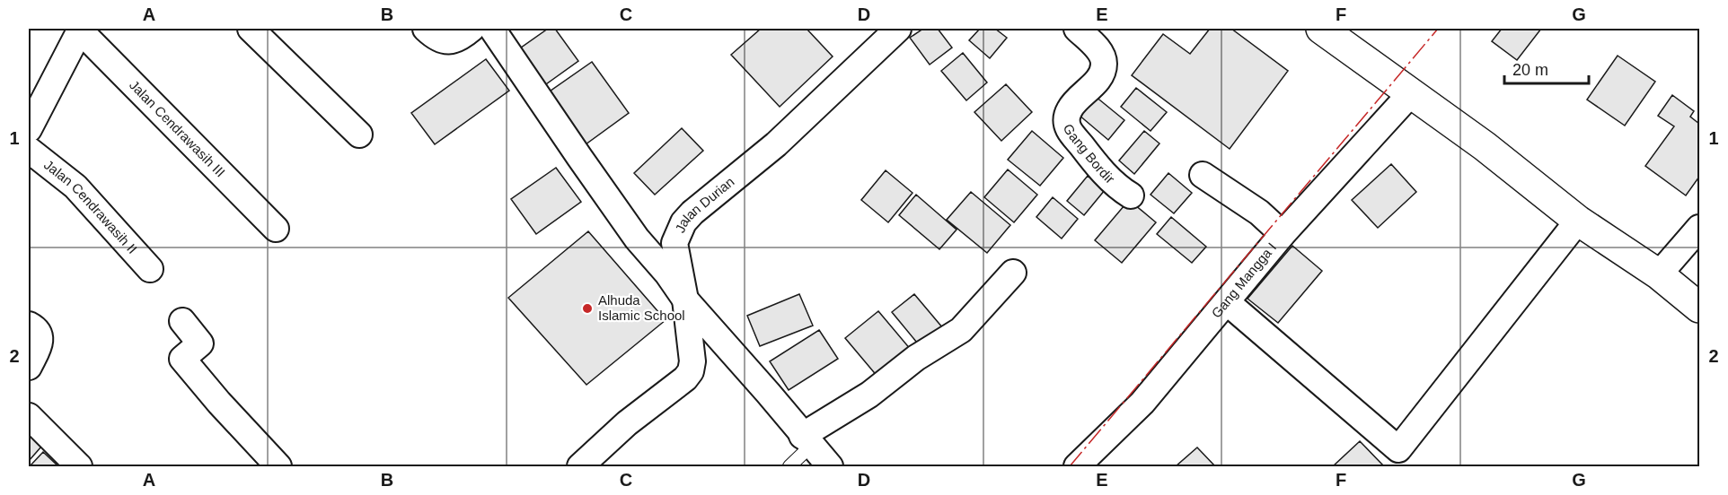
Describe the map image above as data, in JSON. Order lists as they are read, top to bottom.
{
  "streets": {
    "street": [
      "Jalan Cendrawasih III",
      "Gang Bordir",
      "Jalan Durian",
      "Jalan Cendrawasih II",
      "Gang Mangga I"
    ]
  },
  "places": ["Alhuda Islamic School"],
  "scale_bar": "20 m",
  "grid": {
    "columns": [
      "A",
      "B",
      "C",
      "D",
      "E",
      "F",
      "G"
    ],
    "rows": ["1", "2"]
  }
}
